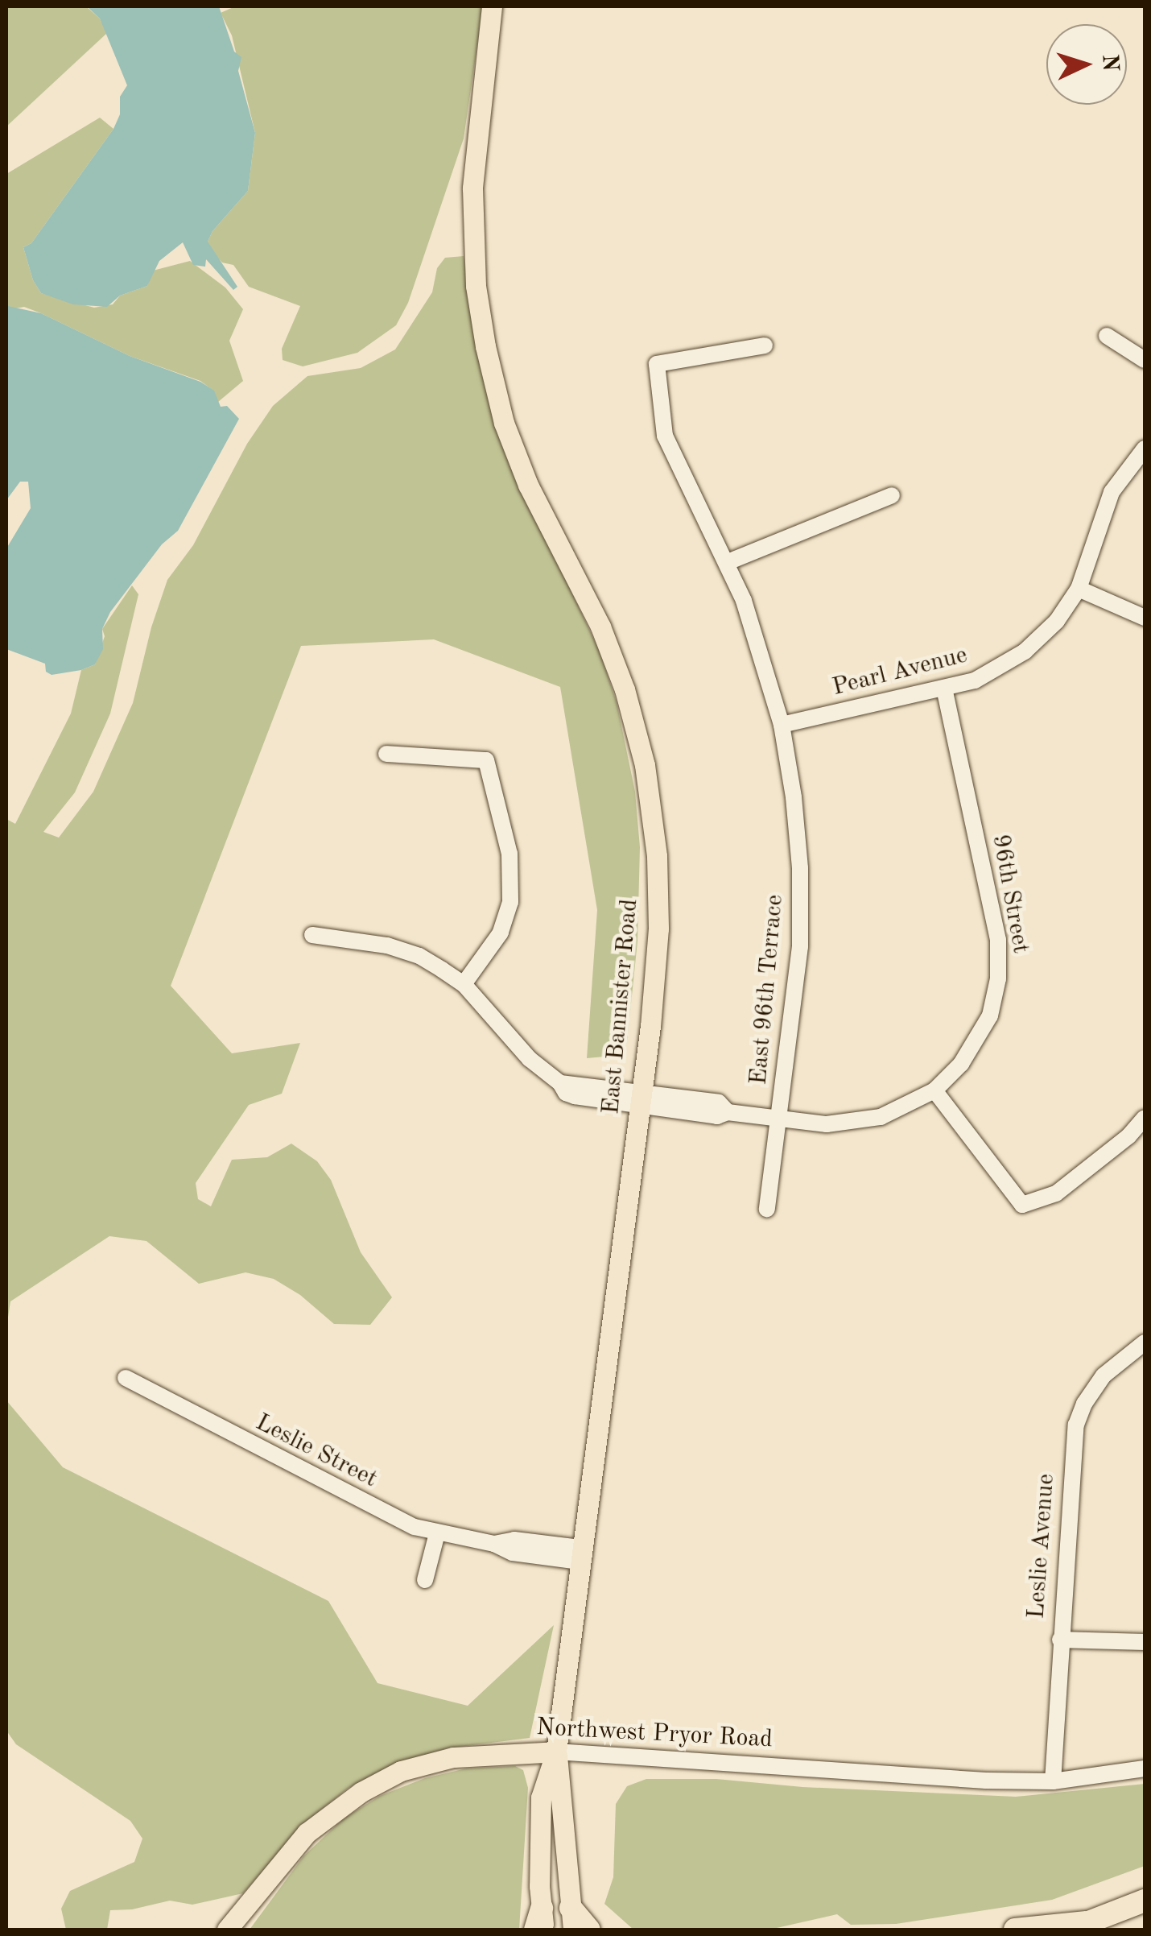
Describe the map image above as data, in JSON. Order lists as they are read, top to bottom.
{
  "streets": {
    "main road": ["East Bannister Road", "Northwest Pryor Road"],
    "street": [
      "Pearl Avenue",
      "96th Street",
      "East 96th Terrace",
      "Leslie Street",
      "Leslie Avenue"
    ]
  },
  "crossings": [
    ["Pearl Avenue", "96th Street"],
    ["Pearl Avenue", "East 96th Terrace"],
    ["96th Street", "East 96th Terrace"],
    ["96th Street", "East Bannister Road"],
    ["East Bannister Road", "Leslie Street"],
    ["East Bannister Road", "Northwest Pryor Road"],
    ["Leslie Avenue", "Northwest Pryor Road"]
  ],
  "north": "right"
}
